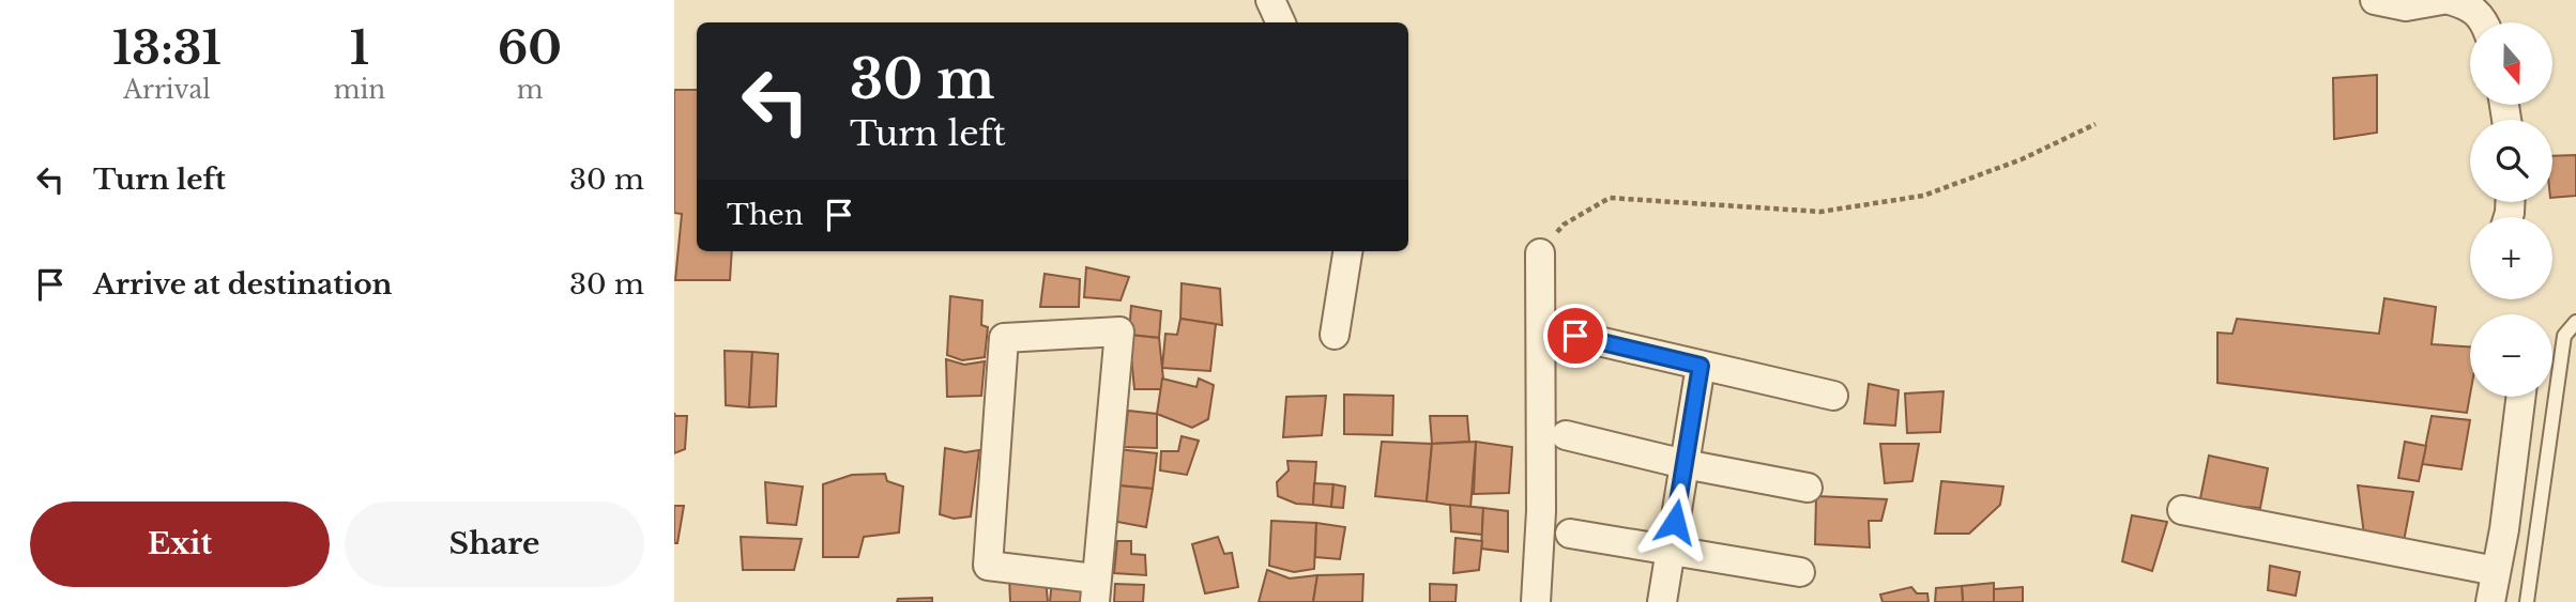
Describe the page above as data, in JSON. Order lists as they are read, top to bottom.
{
  "north": "bottom",
  "page": {
    "eta": [
      "13:31",
      "Arrival",
      "1",
      "min",
      "60",
      "m"
    ],
    "map_buttons": ["+", "−"],
    "turn": ["30 m", "Turn left"],
    "list": [
      {
        "name": "Turn left",
        "value": "30 m"
      },
      {
        "name": "Arrive at destination",
        "value": "30 m"
      }
    ],
    "then": "Then",
    "buttons": ["Exit", "Share"]
  }
}
